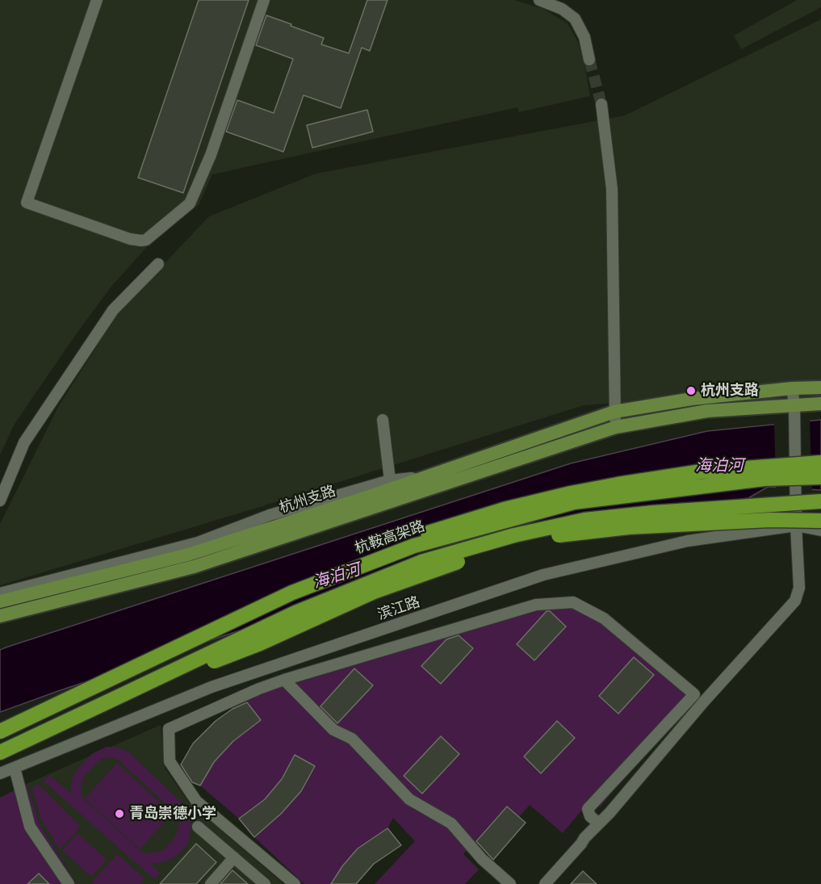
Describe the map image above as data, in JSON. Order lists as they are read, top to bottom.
{
  "streets": {
    "highway": ["杭鞍高架路"],
    "main road": ["杭州支路"],
    "street": ["滨江路"]
  },
  "water": ["海泊河"],
  "places": ["杭州支路", "青岛崇德小学"]
}
